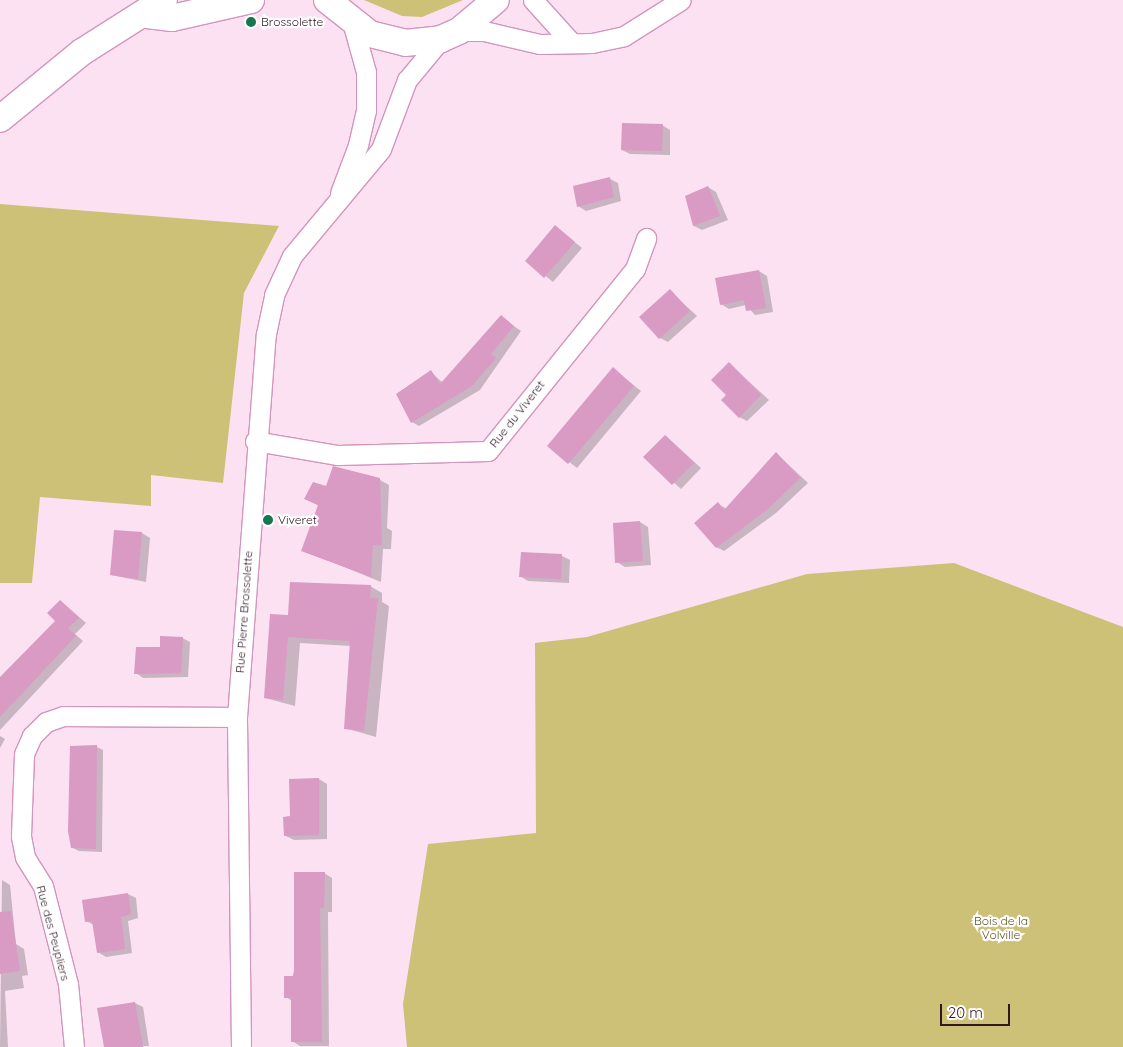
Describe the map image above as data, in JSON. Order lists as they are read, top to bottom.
{
  "streets": {
    "street": ["Rue du Viveret", "Rue Pierre Brossolette", "Rue des Peupliers"]
  },
  "crossings": [
    ["Rue du Viveret", "Rue Pierre Brossolette"],
    ["Rue Pierre Brossolette", "Rue des Peupliers"]
  ],
  "parks": ["Bois de la Volville"],
  "places": ["Brossolette", "Viveret"],
  "scale_bar": "20 m"
}
